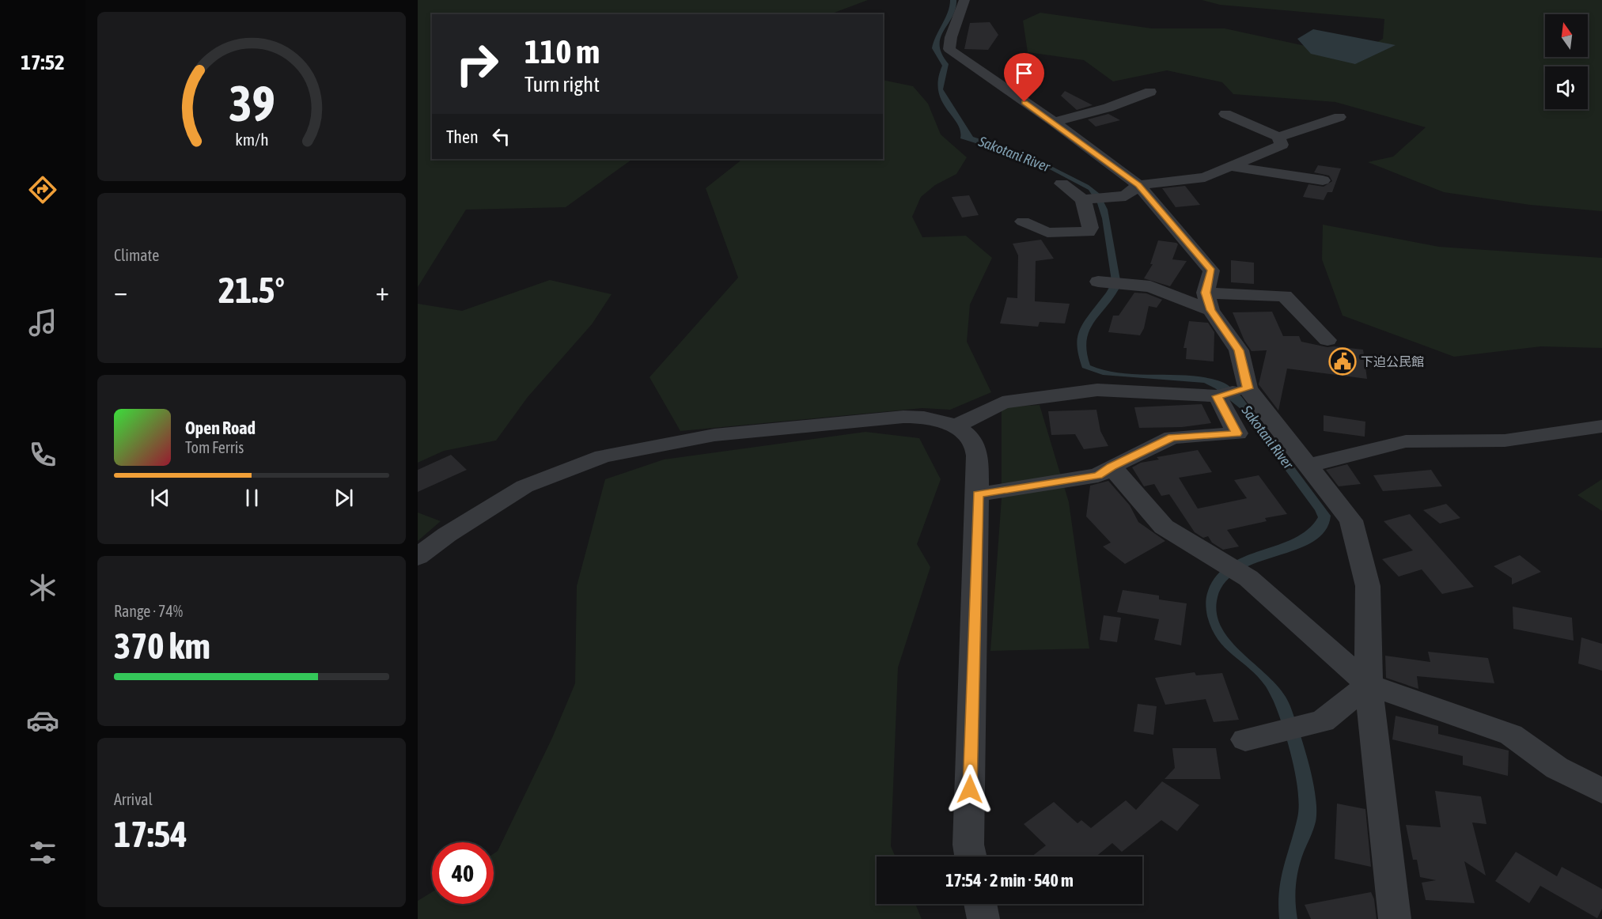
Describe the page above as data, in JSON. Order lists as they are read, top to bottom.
{
  "water": ["Sakotani River"],
  "places": {
    "public building": ["下迫公民館"]
  },
  "north": "top",
  "page": {
    "tabs": "17:52",
    "turn": ["110 m", "Turn right"],
    "then": "Then",
    "tile": [
      "Climate",
      ["Range · 74%", "370 km"],
      ["Arrival", "17:54"]
    ],
    "heat": ["−", "21.5°", "+"],
    "song": ["Open Road", "Tom Ferris"],
    "limit": "40",
    "trip": "17:54 · 2 min · 540 m",
    "gauge": ["39", "km/h"]
  }
}
